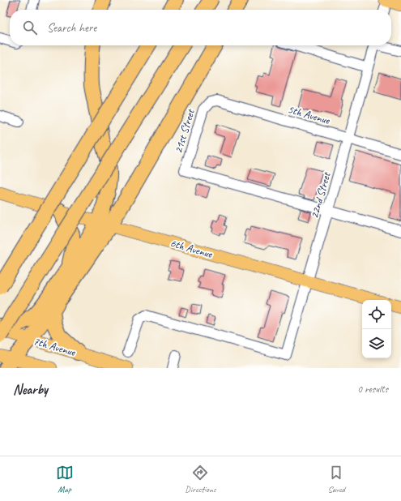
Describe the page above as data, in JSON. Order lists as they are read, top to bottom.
{
  "streets": {
    "main road": ["6th Avenue", "7th Avenue"],
    "street": ["5th Avenue", "21st Street", "22nd Street"]
  },
  "crossings": [
    ["5th Avenue", "21st Street"],
    ["5th Avenue", "22nd Street"],
    ["21st Street", "22nd Street"],
    ["22nd Street", "6th Avenue"]
  ],
  "page": {
    "search": "Search here",
    "heading": ["Nearby", "0 results"],
    "nav": ["Map", "Directions", "Saved"]
  }
}
